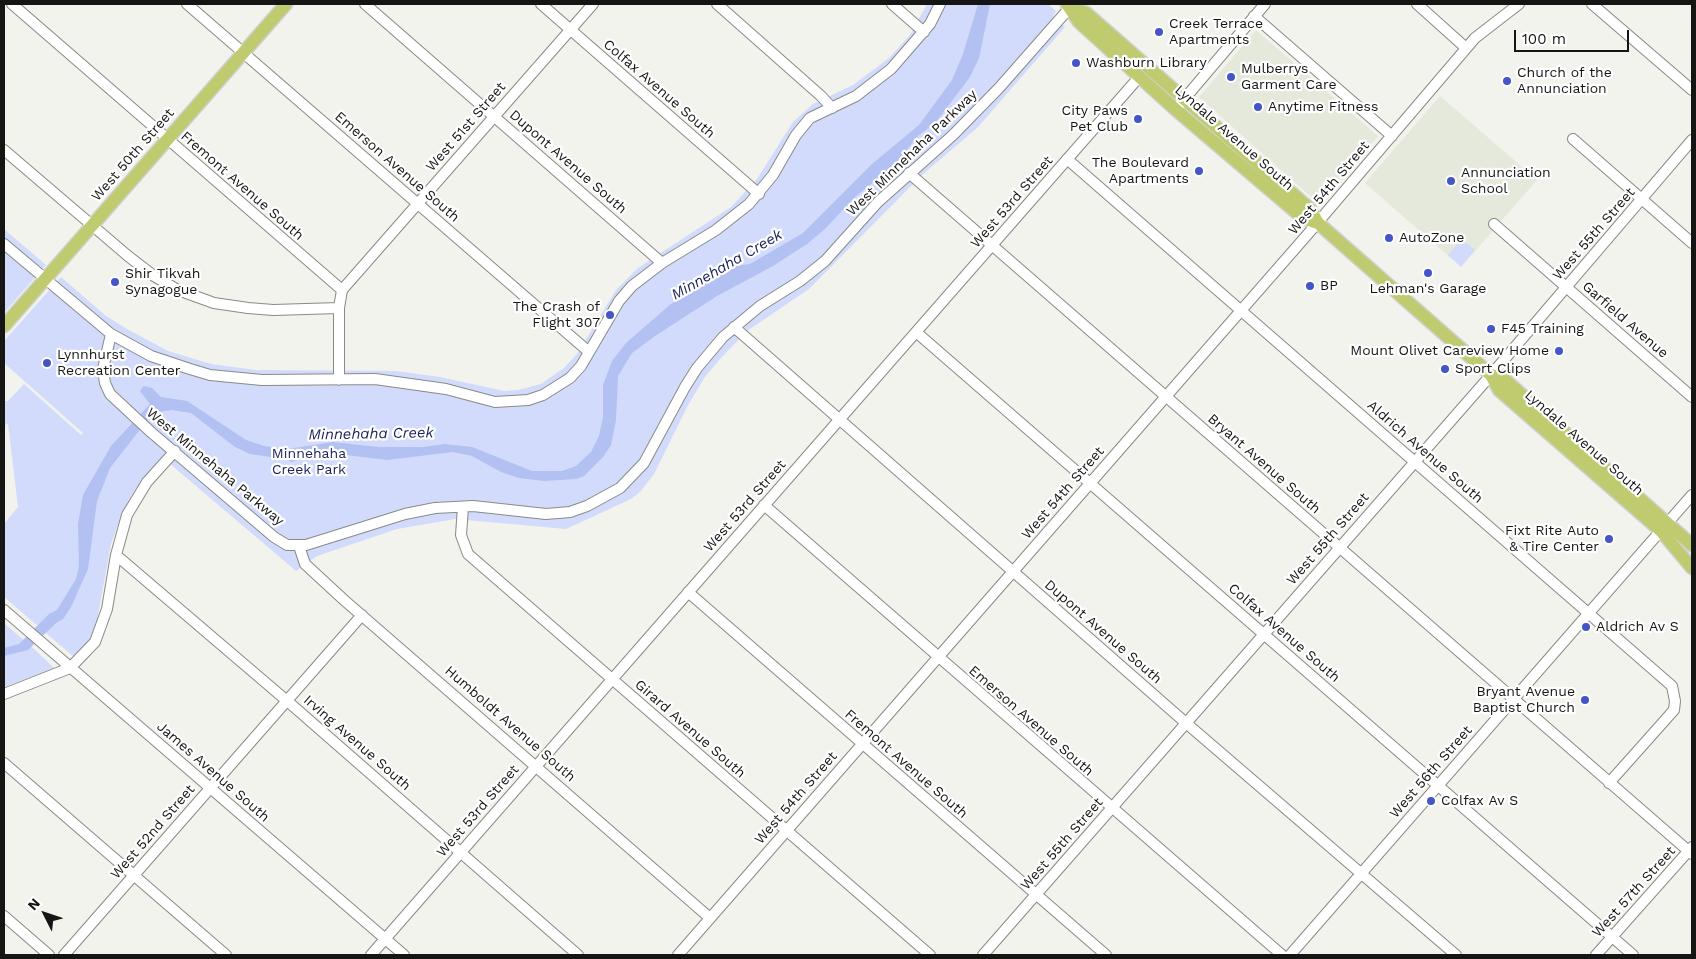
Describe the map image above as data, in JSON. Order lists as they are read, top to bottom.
{
  "streets": {
    "main road": ["Lyndale Avenue South", "West 50th Street"],
    "street": [
      "Colfax Avenue South",
      "West 51st Street",
      "West Minnehaha Parkway",
      "Dupont Avenue South",
      "Emerson Avenue South",
      "Fremont Avenue South",
      "West 54th Street",
      "West 53rd Street",
      "West 55th Street",
      "Garfield Avenue",
      "Aldrich Avenue South",
      "Bryant Avenue South",
      "Humboldt Avenue South",
      "Girard Avenue South",
      "Irving Avenue South",
      "James Avenue South",
      "West 56th Street",
      "West 52nd Street",
      "West 57th Street"
    ]
  },
  "crossings": [
    ["Colfax Avenue South", "West 51st Street"],
    ["Colfax Avenue South", "West 54th Street"],
    ["Colfax Avenue South", "West 53rd Street"],
    ["Colfax Avenue South", "West 55th Street"],
    ["Colfax Avenue South", "West 56th Street"],
    ["Colfax Avenue South", "West 57th Street"],
    ["West 51st Street", "Dupont Avenue South"],
    ["West 51st Street", "Emerson Avenue South"],
    ["West 51st Street", "Fremont Avenue South"],
    ["Lyndale Avenue South", "West Minnehaha Parkway"],
    ["Lyndale Avenue South", "West 54th Street"],
    ["Lyndale Avenue South", "West 53rd Street"],
    ["Lyndale Avenue South", "West 55th Street"],
    ["Lyndale Avenue South", "West 56th Street"],
    ["West Minnehaha Parkway", "Dupont Avenue South"],
    ["West Minnehaha Parkway", "Bryant Avenue South"],
    ["West Minnehaha Parkway", "Humboldt Avenue South"],
    ["West Minnehaha Parkway", "Girard Avenue South"],
    ["West 50th Street", "Emerson Avenue South"],
    ["West 50th Street", "Fremont Avenue South"],
    ["Dupont Avenue South", "West 54th Street"],
    ["Dupont Avenue South", "West 53rd Street"],
    ["Dupont Avenue South", "West 55th Street"],
    ["Dupont Avenue South", "West 56th Street"],
    ["Emerson Avenue South", "West 54th Street"],
    ["Emerson Avenue South", "West 53rd Street"],
    ["Emerson Avenue South", "West 55th Street"],
    ["Fremont Avenue South", "West 54th Street"],
    ["Fremont Avenue South", "West 53rd Street"],
    ["Fremont Avenue South", "West 55th Street"],
    ["West 54th Street", "Aldrich Avenue South"],
    ["West 54th Street", "Bryant Avenue South"],
    ["West 54th Street", "Humboldt Avenue South"],
    ["West 54th Street", "Girard Avenue South"],
    ["West 53rd Street", "Aldrich Avenue South"],
    ["West 53rd Street", "Bryant Avenue South"],
    ["West 53rd Street", "Humboldt Avenue South"],
    ["West 53rd Street", "Girard Avenue South"],
    ["West 53rd Street", "Irving Avenue South"],
    ["West 53rd Street", "James Avenue South"],
    ["West 55th Street", "Garfield Avenue"],
    ["West 55th Street", "Aldrich Avenue South"],
    ["West 55th Street", "Bryant Avenue South"],
    ["Aldrich Avenue South", "Bryant Avenue South"],
    ["Aldrich Avenue South", "West 56th Street"],
    ["Bryant Avenue South", "West 56th Street"],
    ["Bryant Avenue South", "West 57th Street"],
    ["Humboldt Avenue South", "West 52nd Street"],
    ["Irving Avenue South", "West 52nd Street"],
    ["James Avenue South", "West 52nd Street"]
  ],
  "water": ["Minnehaha Creek"],
  "parks": ["Minnehaha Creek Park"],
  "places": [
    "Creek Terrace Apartments",
    "Washburn Library",
    "Mulberrys Garment Care",
    "Church of the Annunciation",
    "Anytime Fitness",
    "City Paws Pet Club",
    "The Boulevard Apartments",
    "Annunciation School",
    "AutoZone",
    "Lehman's Garage",
    "Shir Tikvah Synagogue",
    "BP",
    "The Crash of Flight 307",
    "F45 Training",
    "Mount Olivet Careview Home",
    "Lynnhurst Recreation Center",
    "Sport Clips",
    "Fixt Rite Auto & Tire Center",
    "Aldrich Av S",
    "Bryant Avenue Baptist Church",
    "Colfax Av S"
  ],
  "scale_bar": "100 m",
  "north": "top left"
}
